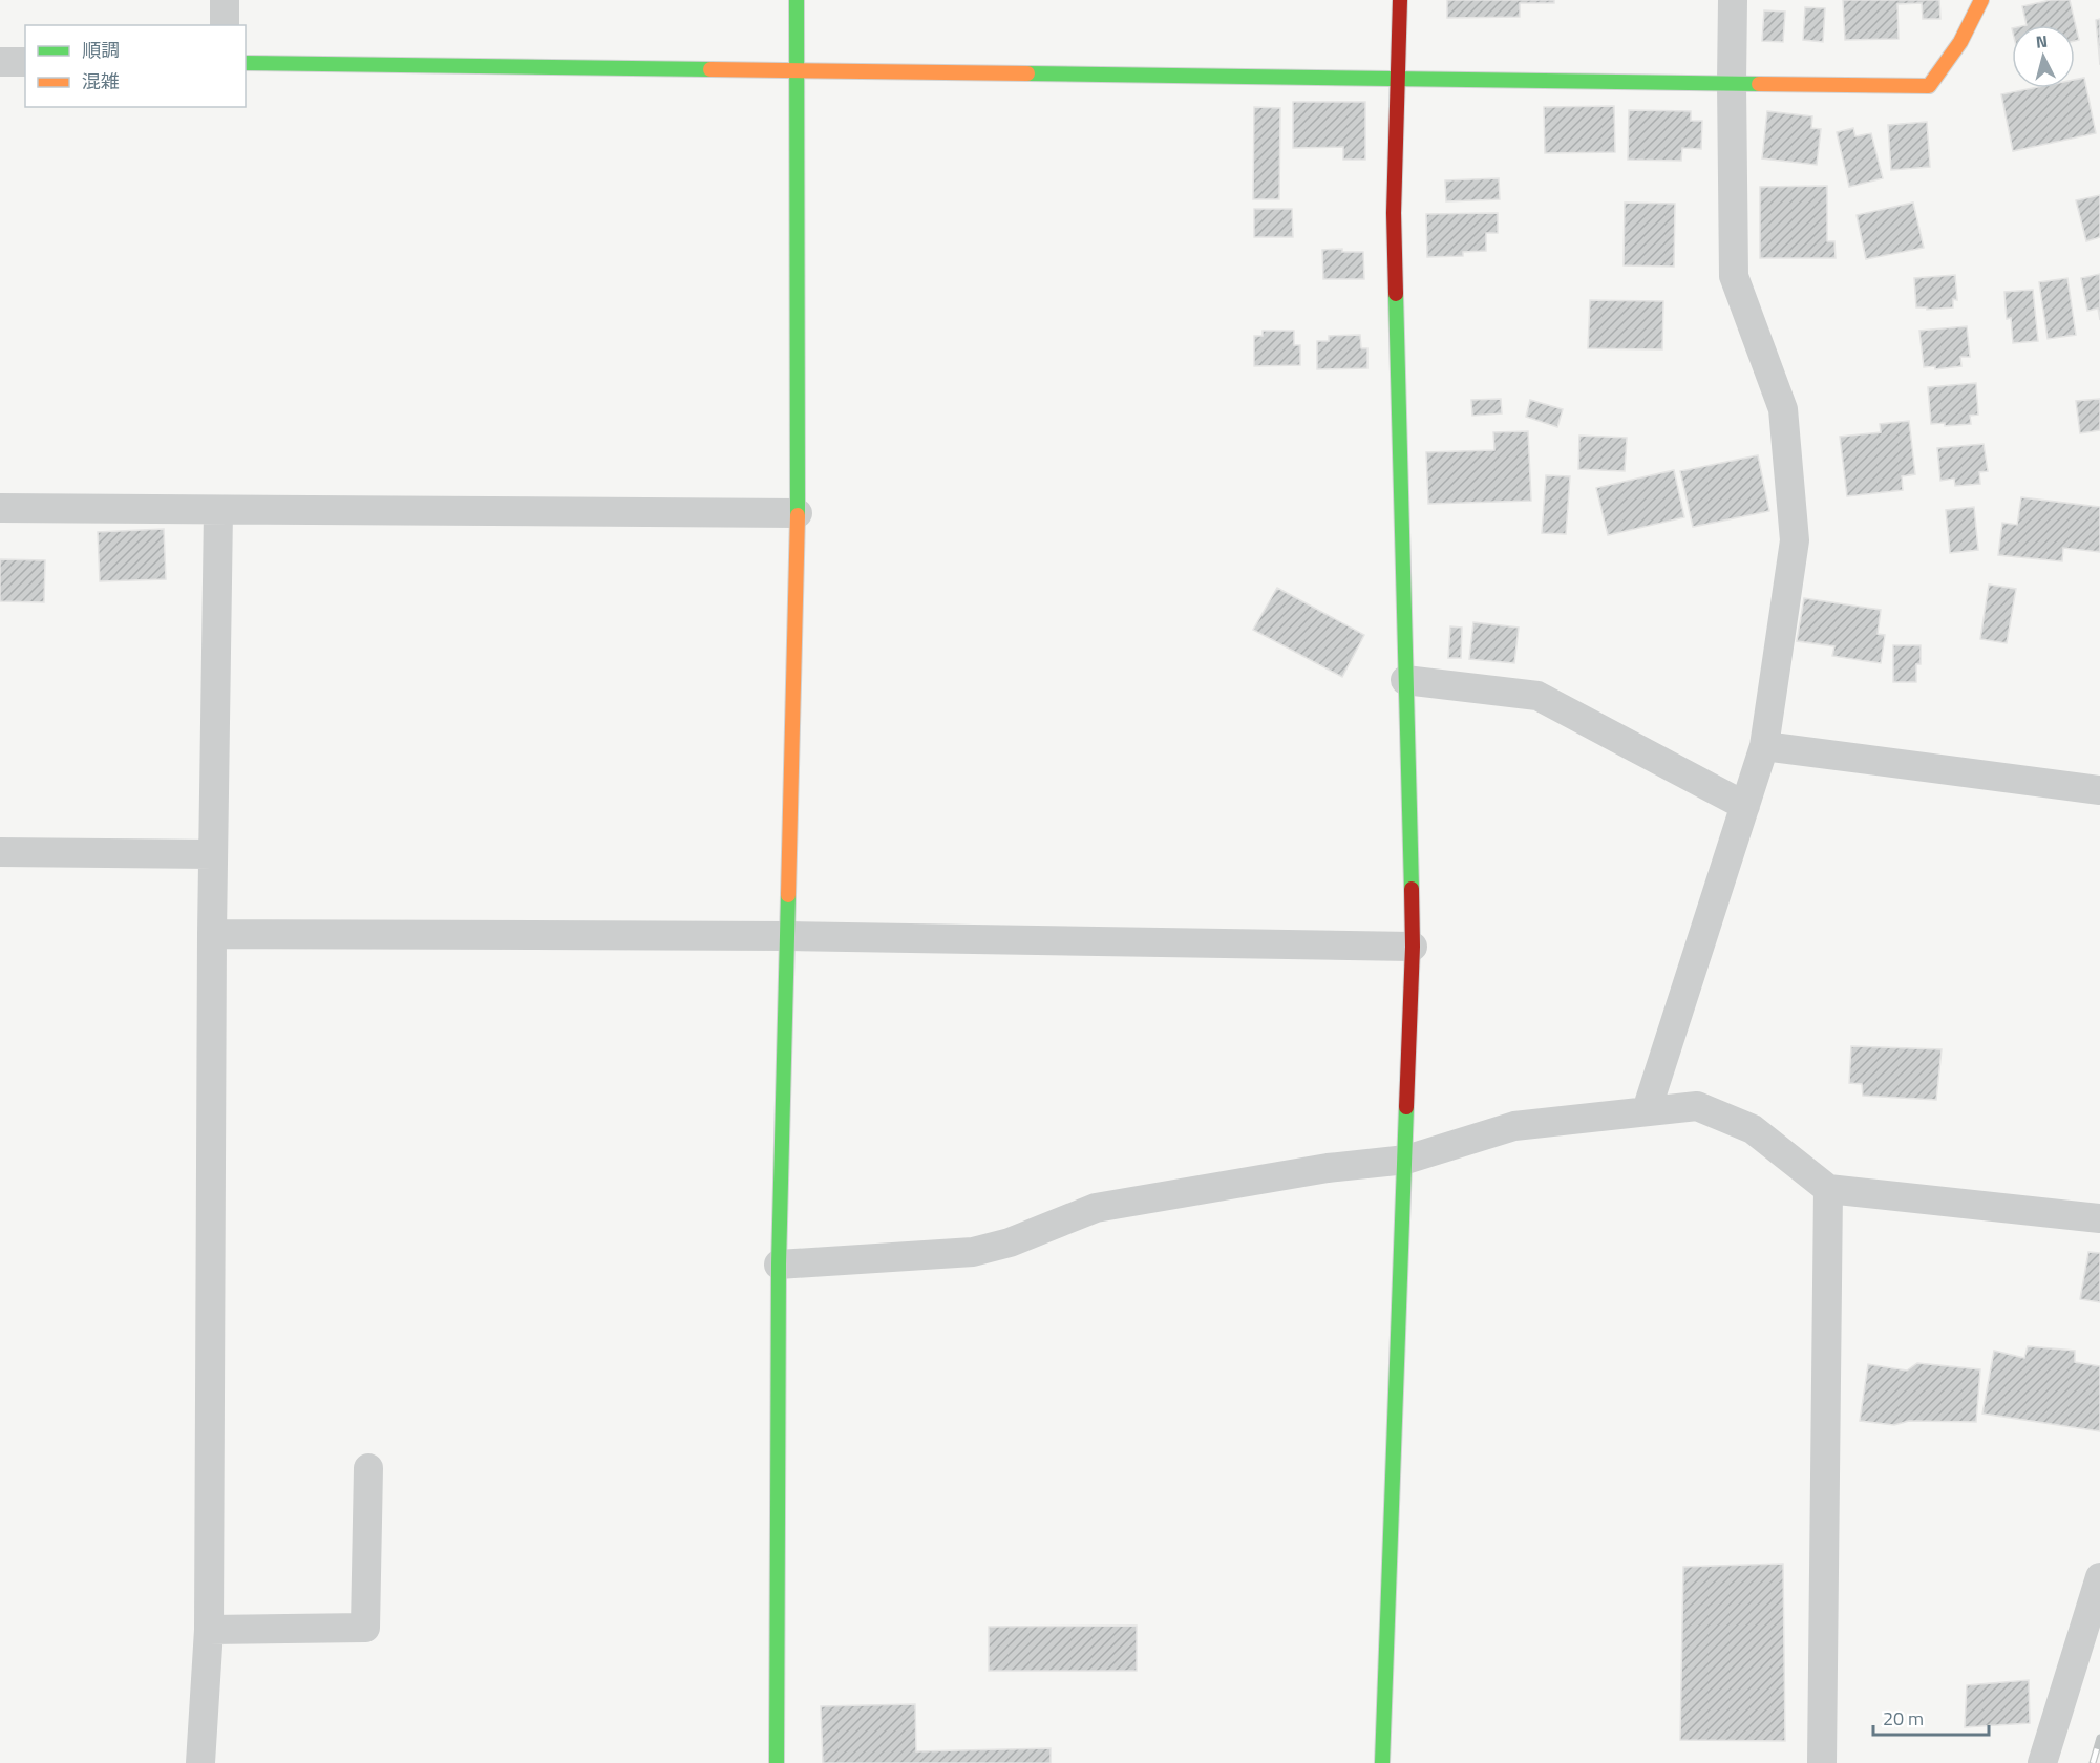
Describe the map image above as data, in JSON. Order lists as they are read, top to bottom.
{
  "legend": ["順調", "混雑"],
  "scale_bar": "20 m",
  "north": "top"
}
